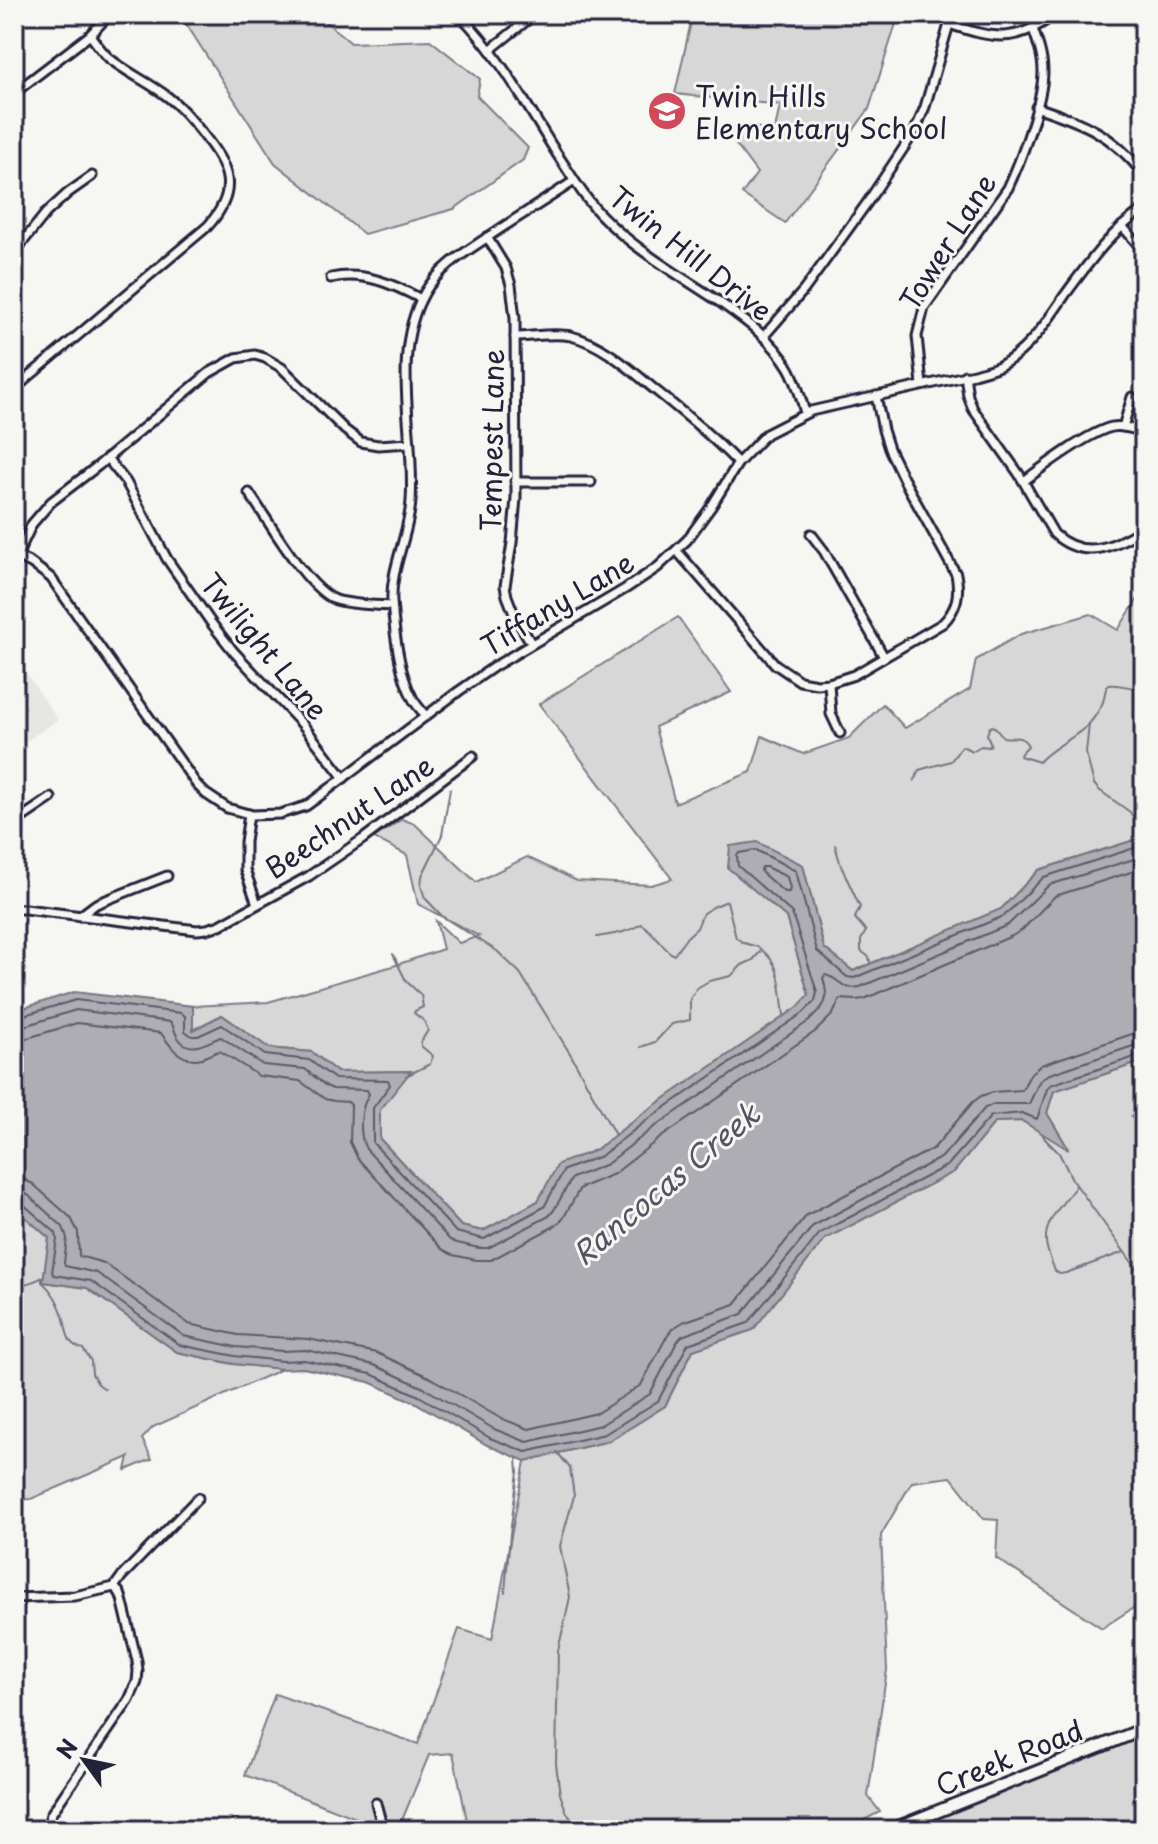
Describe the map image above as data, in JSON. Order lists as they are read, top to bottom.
{
  "streets": {
    "main road": ["Creek Road"],
    "street": [
      "Tower Lane",
      "Twin Hill Drive",
      "Tempest Lane",
      "Tiffany Lane",
      "Twilight Lane",
      "Beechnut Lane"
    ]
  },
  "crossings": [
    ["Tower Lane", "Tiffany Lane"],
    ["Twin Hill Drive", "Tiffany Lane"],
    ["Tempest Lane", "Tiffany Lane"],
    ["Tiffany Lane", "Twilight Lane"]
  ],
  "water": ["Rancocas Creek"],
  "places": {
    "school or university": ["Twin Hills Elementary School"]
  },
  "north": "top left"
}
